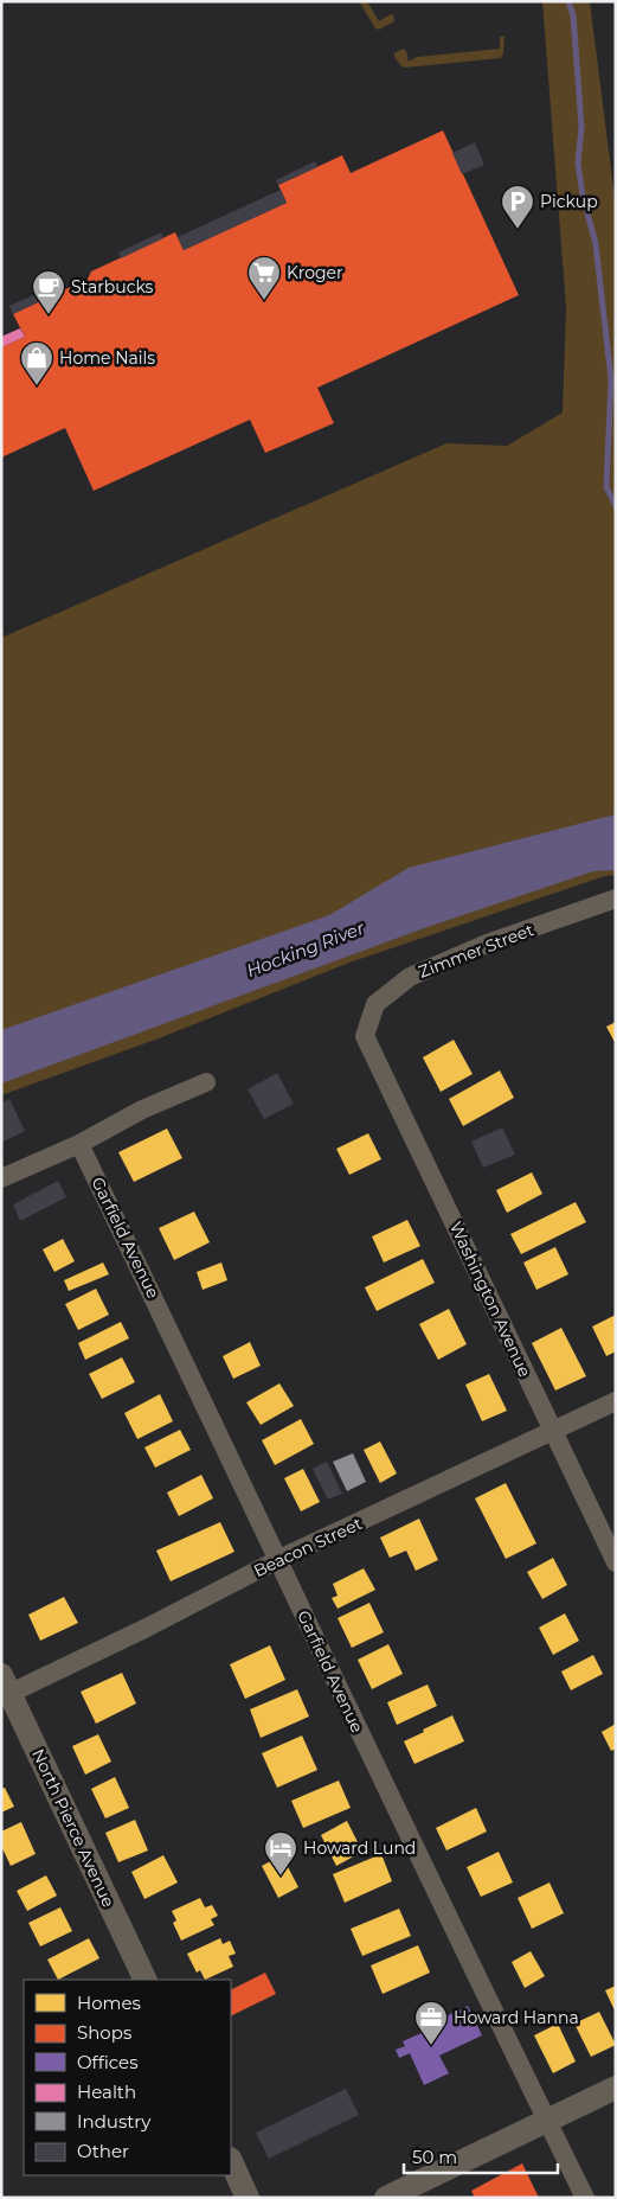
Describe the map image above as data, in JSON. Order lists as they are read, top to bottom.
{
  "streets": {
    "street": [
      "Zimmer Street",
      "Garfield Avenue",
      "Washington Avenue",
      "Beacon Street",
      "North Pierce Avenue"
    ]
  },
  "crossings": [
    ["Zimmer Street", "Washington Avenue"],
    ["Garfield Avenue", "Beacon Street"],
    ["Washington Avenue", "Beacon Street"],
    ["Beacon Street", "North Pierce Avenue"]
  ],
  "water": ["Hocking River"],
  "places": {
    "parking": ["Pickup"],
    "supermarket": ["Kroger"],
    "cafe": ["Starbucks"],
    "shop": ["Home Nails"],
    "hotel": ["Howard Lund"],
    "office": ["Howard Hanna"]
  },
  "legend": [
    "Homes",
    "Shops",
    "Offices",
    "Health",
    "Industry",
    "Other"
  ],
  "scale_bar": "50 m"
}
